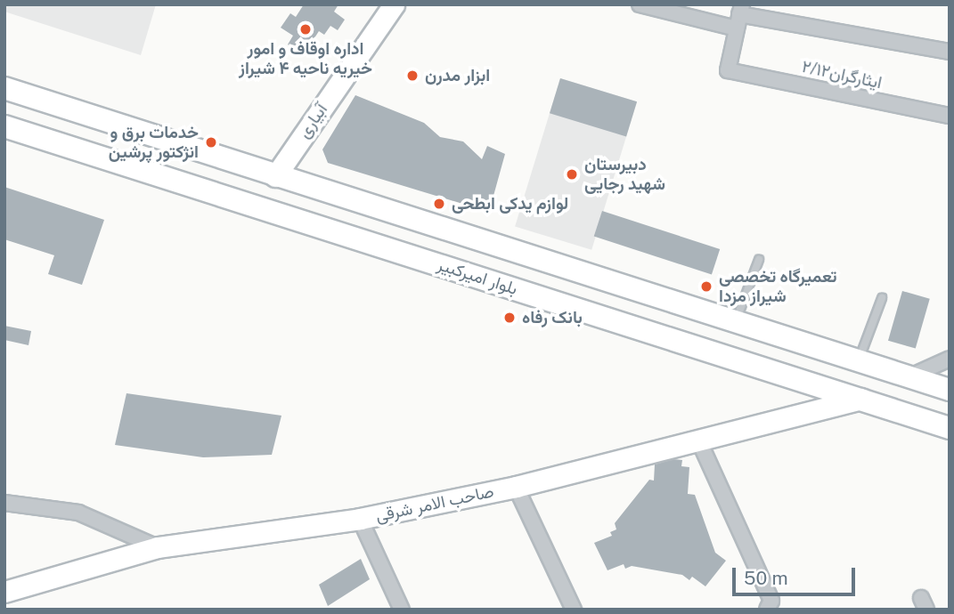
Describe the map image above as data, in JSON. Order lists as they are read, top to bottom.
{
  "streets": {
    "main road": ["بلوار امیرکبیر"],
    "street": ["ایثارگران۲/۱۲", "آبیاری", "صاحب الامر شرقی"]
  },
  "crossings": [
    ["آبیاری", "بلوار امیرکبیر"],
    ["بلوار امیرکبیر", "صاحب الامر شرقی"]
  ],
  "places": [
    "اداره اوقاف و امور خیریه ناحیه ۴ شیراز",
    "ابزار مدرن",
    "خدمات برق و انژکتور پرشین",
    "دبیرستان شهید رجایی",
    "لوازم یدکی ابطحی",
    "تعمیرگاه تخصصی شیراز مزدا",
    "بانک رفاه"
  ],
  "scale_bar": "50 m"
}
